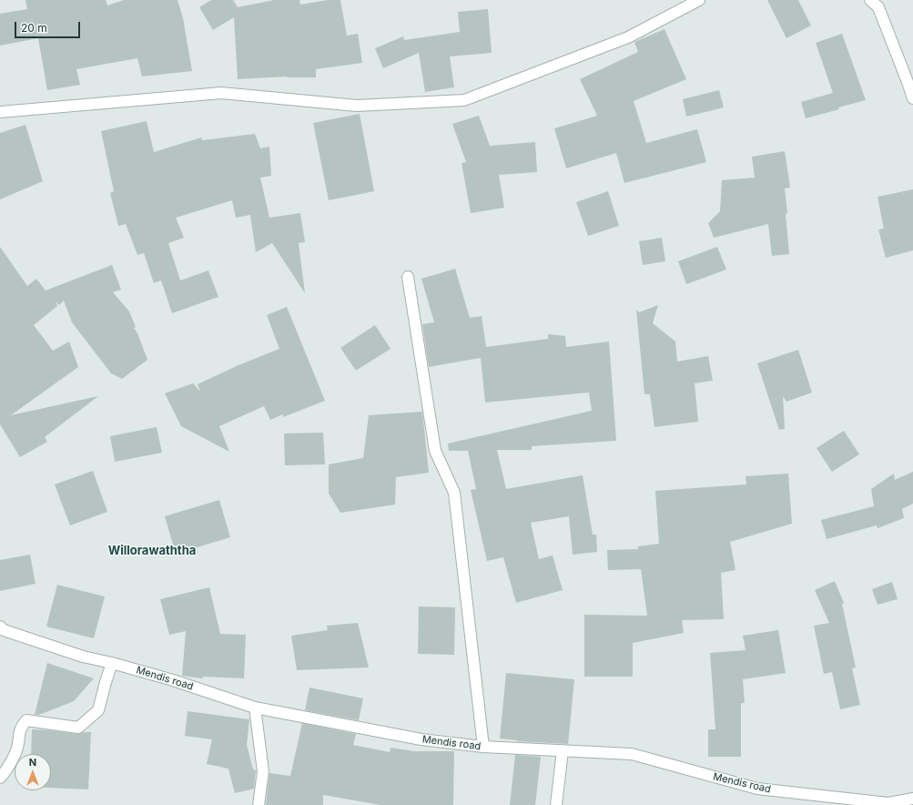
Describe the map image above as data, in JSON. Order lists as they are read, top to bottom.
{
  "streets": {
    "street": ["Mendis road"]
  },
  "districts": ["Willorawaththa"],
  "scale_bar": "20 m",
  "north": "top"
}
